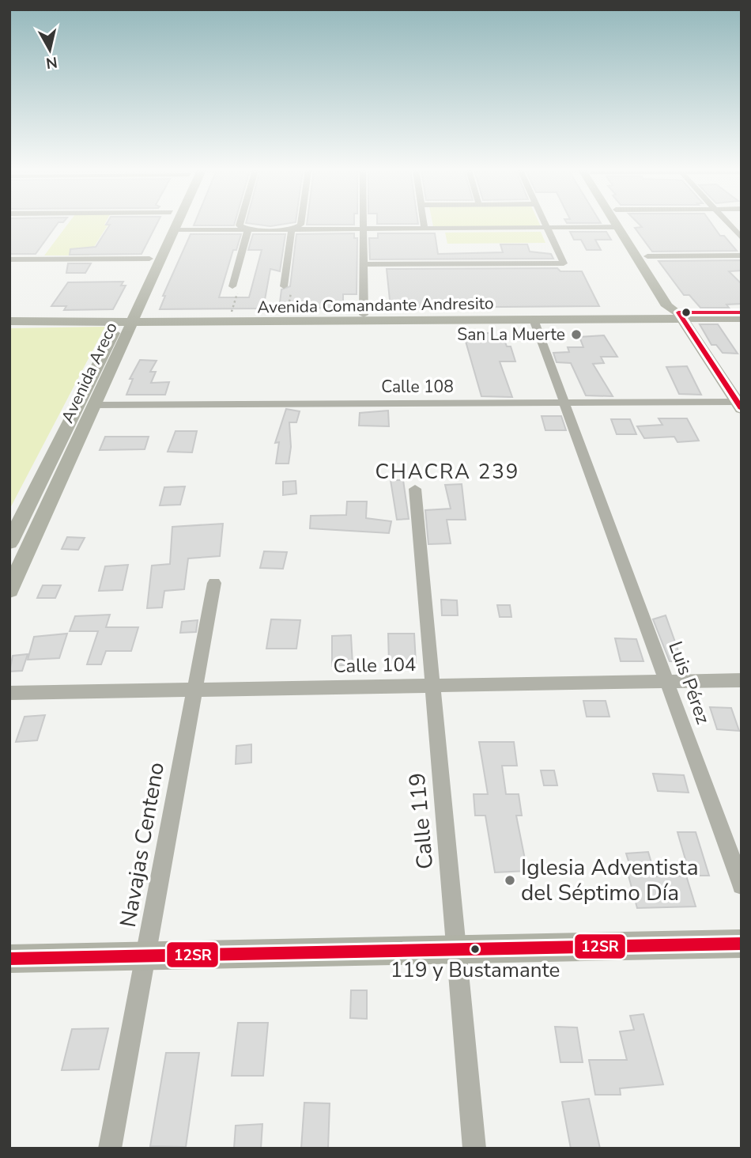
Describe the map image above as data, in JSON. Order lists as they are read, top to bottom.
{
  "streets": {
    "main road": ["Avenida Comandante Andresito", "Avenida Areco"],
    "street": [
      "Calle 108",
      "Calle 104",
      "Luis Pérez",
      "Calle 119",
      "Navajas Centeno"
    ]
  },
  "crossings": [
    ["Avenida Comandante Andresito", "Avenida Areco"],
    ["Avenida Areco", "Calle 108"],
    ["Calle 108", "Luis Pérez"],
    ["Calle 104", "Luis Pérez"],
    ["Calle 104", "Calle 119"],
    ["Calle 104", "Navajas Centeno"]
  ],
  "districts": ["CHACRA 239"],
  "places": ["San La Muerte", "Iglesia Adventista del Séptimo Día", "119 y Bustamante"],
  "lines": ["transit line 12SR"],
  "north": "bottom"
}
